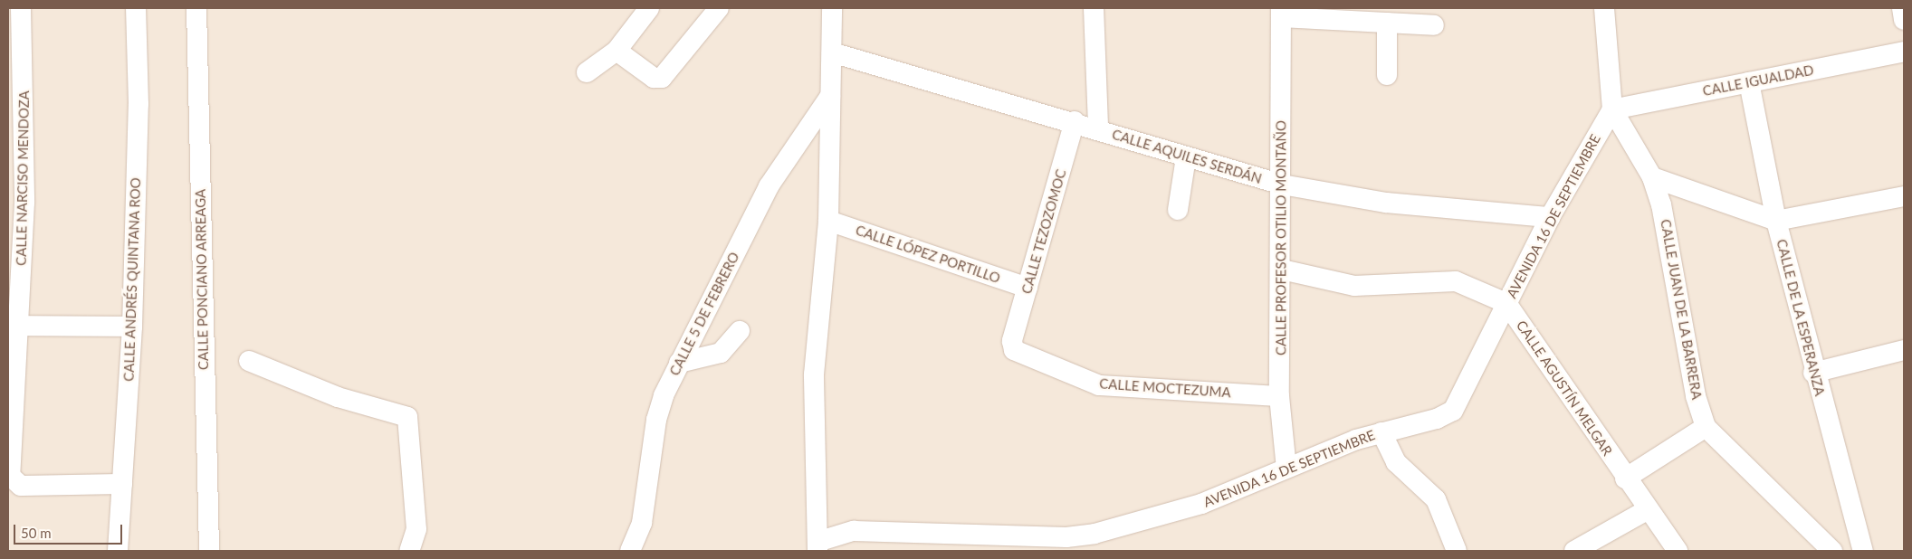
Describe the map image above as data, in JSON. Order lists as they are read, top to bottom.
{
  "streets": {
    "street": [
      "CALLE IGUALDAD",
      "CALLE AQUILES SERDÁN",
      "CALLE NARCISO MENDOZA",
      "AVENIDA 16 DE SEPTIEMBRE",
      "CALLE TEZOZOMOC",
      "CALLE PROFESOR OTILIO MONTAÑO",
      "CALLE LÓPEZ PORTILLO",
      "CALLE ANDRÉS QUINTANA ROO",
      "CALLE PONCIANO ARREAGA",
      "CALLE JUAN DE LA BARRERA",
      "CALLE 5 DE FEBRERO",
      "CALLE DE LA ESPERANZA",
      "CALLE MOCTEZUMA",
      "CALLE AGUSTÍN MELGAR"
    ]
  },
  "crossings": [
    ["CALLE IGUALDAD", "AVENIDA 16 DE SEPTIEMBRE"],
    ["CALLE IGUALDAD", "CALLE JUAN DE LA BARRERA"],
    ["CALLE IGUALDAD", "CALLE DE LA ESPERANZA"],
    ["CALLE AQUILES SERDÁN", "AVENIDA 16 DE SEPTIEMBRE"],
    ["CALLE AQUILES SERDÁN", "CALLE TEZOZOMOC"],
    ["CALLE AQUILES SERDÁN", "CALLE PROFESOR OTILIO MONTAÑO"],
    ["CALLE NARCISO MENDOZA", "CALLE ANDRÉS QUINTANA ROO"],
    ["AVENIDA 16 DE SEPTIEMBRE", "CALLE PROFESOR OTILIO MONTAÑO"],
    ["AVENIDA 16 DE SEPTIEMBRE", "CALLE JUAN DE LA BARRERA"],
    ["AVENIDA 16 DE SEPTIEMBRE", "CALLE AGUSTÍN MELGAR"],
    ["CALLE TEZOZOMOC", "CALLE LÓPEZ PORTILLO"],
    ["CALLE TEZOZOMOC", "CALLE MOCTEZUMA"],
    ["CALLE PROFESOR OTILIO MONTAÑO", "CALLE MOCTEZUMA"]
  ],
  "scale_bar": "50 m"
}
